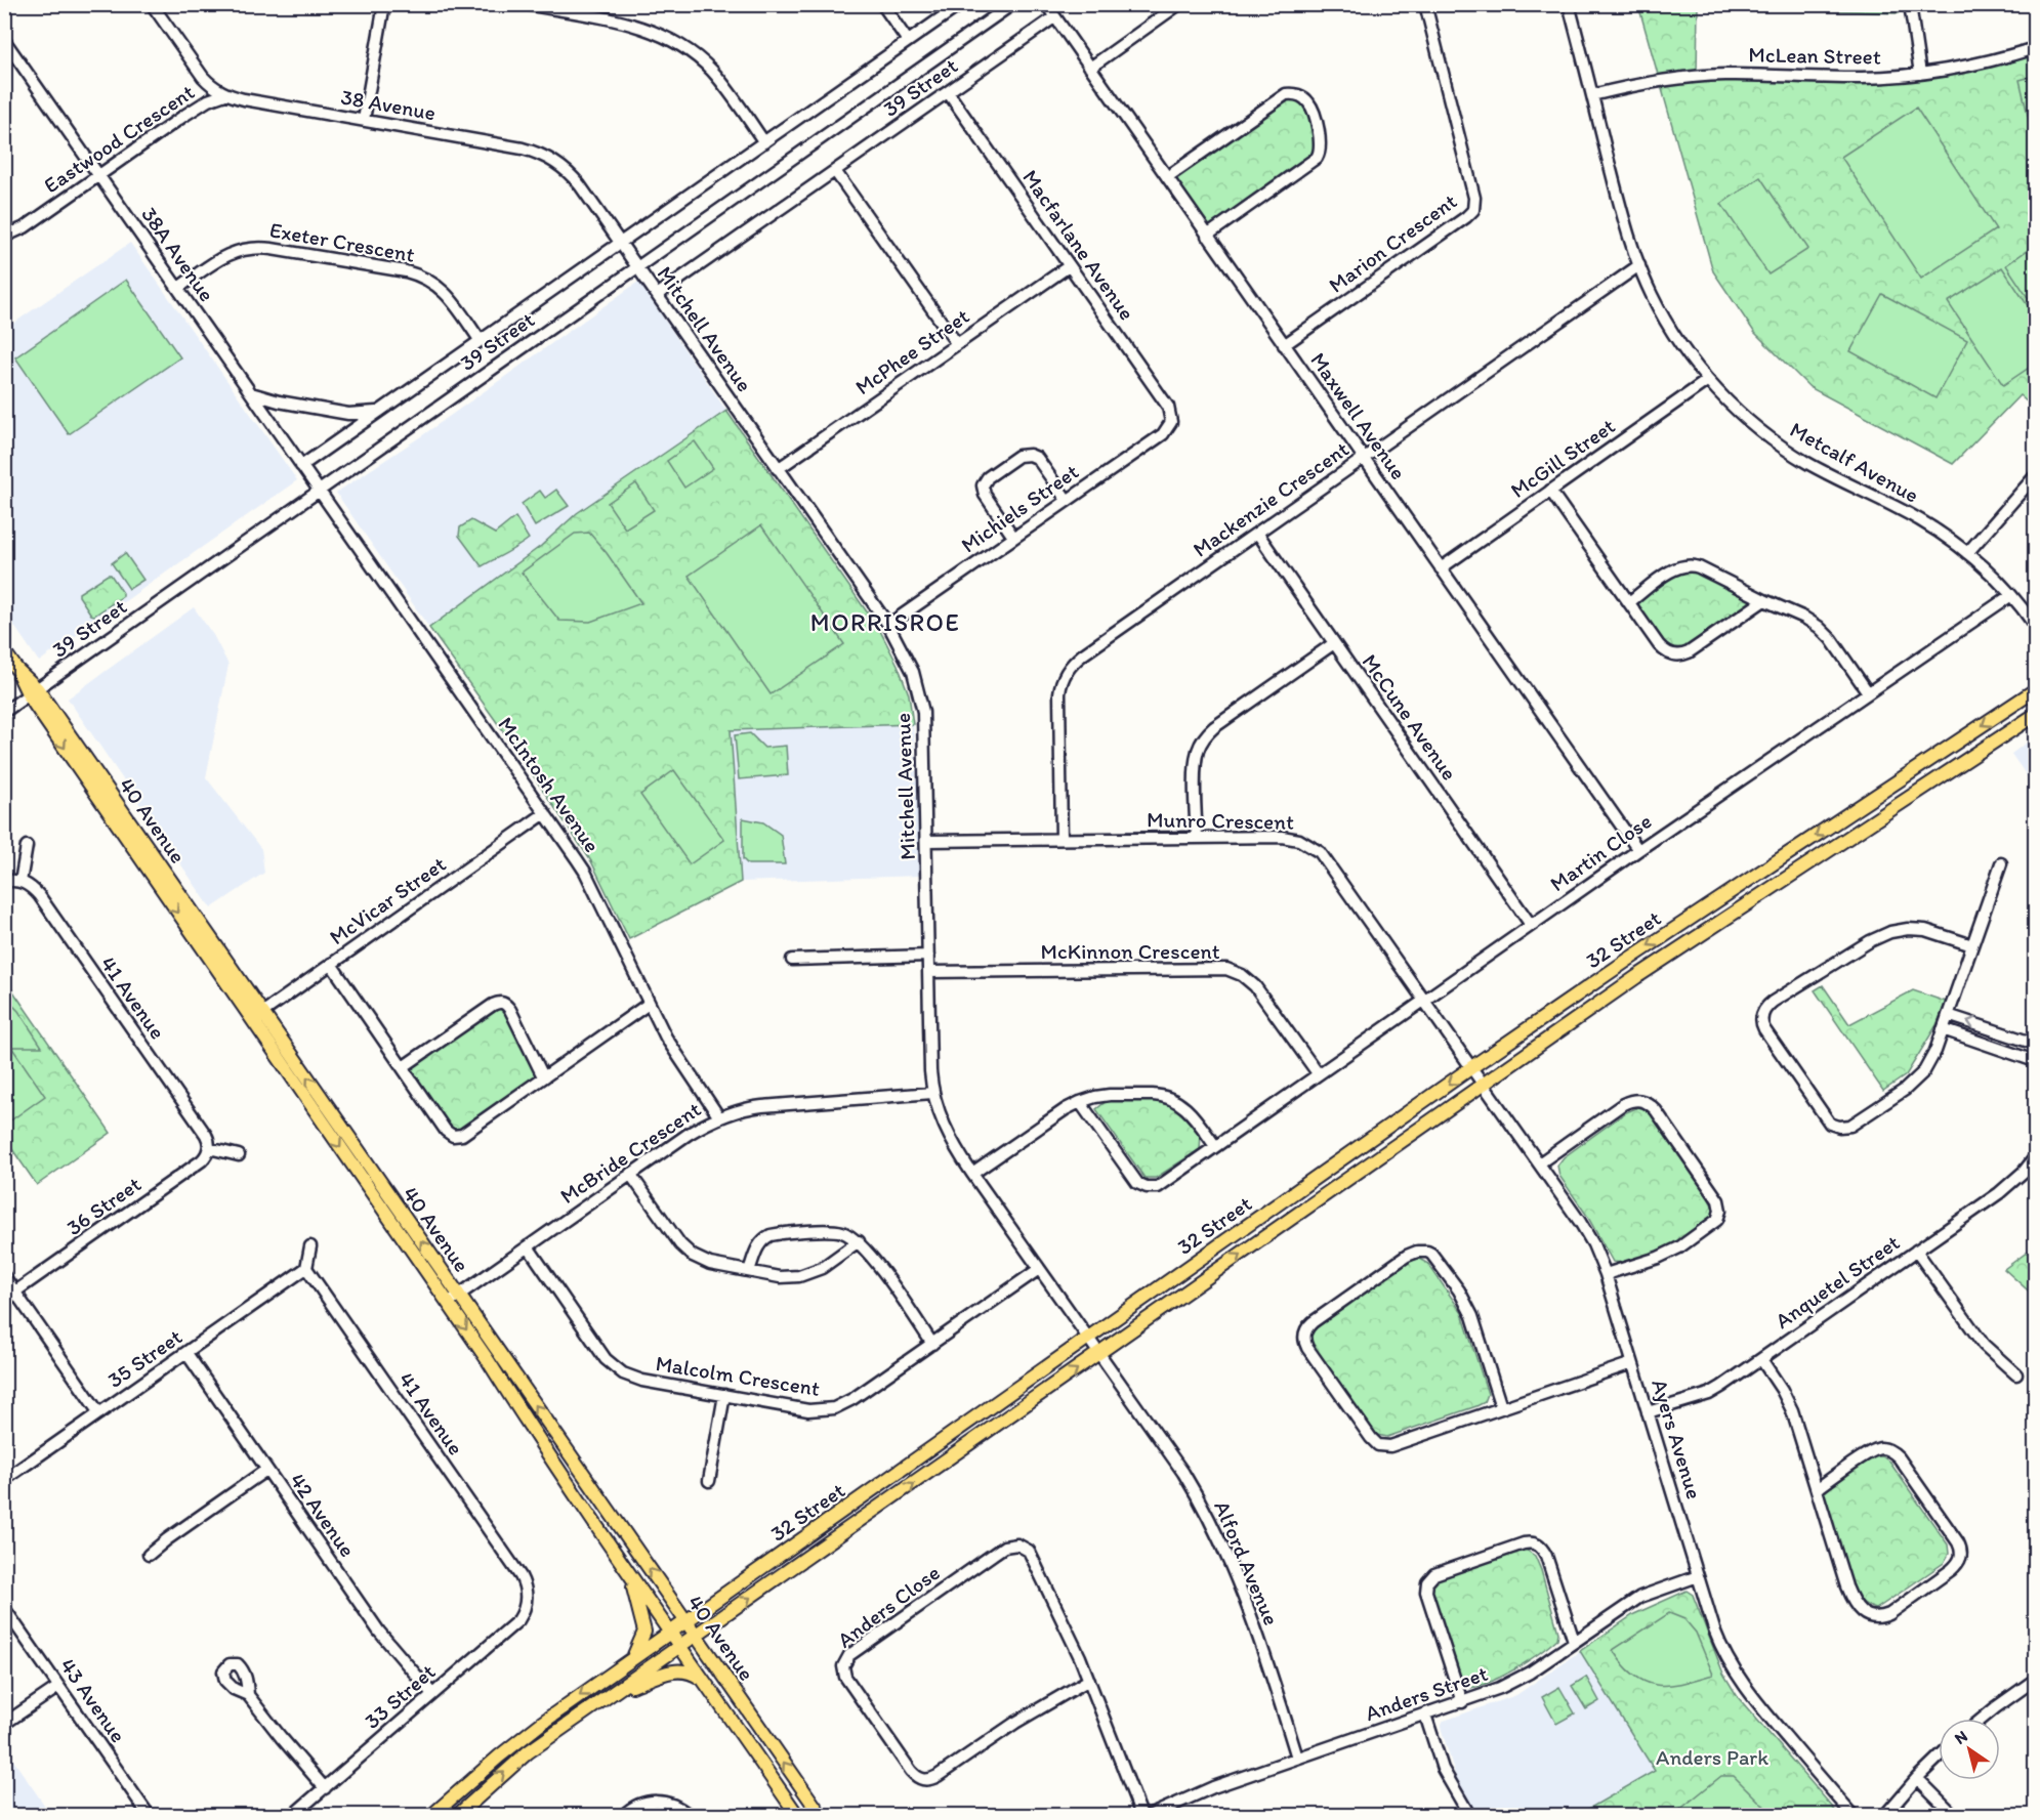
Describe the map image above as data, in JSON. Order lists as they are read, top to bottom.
{
  "streets": {
    "main road": ["40 Avenue", "32 Street"],
    "street": [
      "McLean Street",
      "39 Street",
      "38 Avenue",
      "Eastwood Crescent",
      "Exeter Crescent",
      "Marion Crescent",
      "Macfarlane Avenue",
      "38A Avenue",
      "Mitchell Avenue",
      "McPhee Street",
      "Maxwell Avenue",
      "McGill Street",
      "Metcalf Avenue",
      "Mackenzie Crescent",
      "Michiels Street",
      "McCune Avenue",
      "McIntosh Avenue",
      "Munro Crescent",
      "Martin Close",
      "McVicar Street",
      "McKinnon Crescent",
      "41 Avenue",
      "McBride Crescent",
      "36 Street",
      "Anquetel Street",
      "35 Street",
      "Malcolm Crescent",
      "Ayers Avenue",
      "42 Avenue",
      "Alford Avenue",
      "Anders Close",
      "Anders Street",
      "33 Street",
      "43 Avenue"
    ]
  },
  "crossings": [
    ["McLean Street", "Metcalf Avenue"],
    ["39 Street", "38 Avenue"],
    ["39 Street", "Exeter Crescent"],
    ["39 Street", "Macfarlane Avenue"],
    ["39 Street", "38A Avenue"],
    ["39 Street", "Mitchell Avenue"],
    ["39 Street", "Maxwell Avenue"],
    ["39 Street", "McIntosh Avenue"],
    ["39 Street", "40 Avenue"],
    ["38 Avenue", "Eastwood Crescent"],
    ["38 Avenue", "Mitchell Avenue"],
    ["Eastwood Crescent", "38A Avenue"],
    ["Exeter Crescent", "38A Avenue"],
    ["Marion Crescent", "Maxwell Avenue"],
    ["Macfarlane Avenue", "McPhee Street"],
    ["Macfarlane Avenue", "Michiels Street"],
    ["38A Avenue", "McIntosh Avenue"],
    ["Mitchell Avenue", "McPhee Street"],
    ["Mitchell Avenue", "Michiels Street"],
    ["Mitchell Avenue", "Munro Crescent"],
    ["Mitchell Avenue", "32 Street"],
    ["Mitchell Avenue", "McKinnon Crescent"],
    ["Mitchell Avenue", "McBride Crescent"],
    ["Mitchell Avenue", "Malcolm Crescent"],
    ["Mitchell Avenue", "Alford Avenue"],
    ["Maxwell Avenue", "McGill Street"],
    ["Maxwell Avenue", "Mackenzie Crescent"],
    ["Maxwell Avenue", "Martin Close"],
    ["McGill Street", "Metcalf Avenue"],
    ["Metcalf Avenue", "Mackenzie Crescent"],
    ["Metcalf Avenue", "Martin Close"],
    ["Mackenzie Crescent", "McCune Avenue"],
    ["Mackenzie Crescent", "Munro Crescent"],
    ["McCune Avenue", "Martin Close"],
    ["McIntosh Avenue", "McVicar Street"],
    ["McIntosh Avenue", "McBride Crescent"],
    ["40 Avenue", "McVicar Street"],
    ["40 Avenue", "32 Street"],
    ["40 Avenue", "McBride Crescent"],
    ["Munro Crescent", "Martin Close"],
    ["Munro Crescent", "32 Street"],
    ["Munro Crescent", "Ayers Avenue"],
    ["Martin Close", "McKinnon Crescent"],
    ["32 Street", "Ayers Avenue"],
    ["32 Street", "Alford Avenue"],
    ["41 Avenue", "36 Street"],
    ["41 Avenue", "35 Street"],
    ["41 Avenue", "33 Street"],
    ["McBride Crescent", "Malcolm Crescent"],
    ["Anquetel Street", "Ayers Avenue"],
    ["35 Street", "42 Avenue"],
    ["Ayers Avenue", "Anders Street"],
    ["42 Avenue", "33 Street"],
    ["Alford Avenue", "Anders Street"]
  ],
  "districts": ["MORRISROE"],
  "parks": ["Anders Park"],
  "north": "top left"
}
